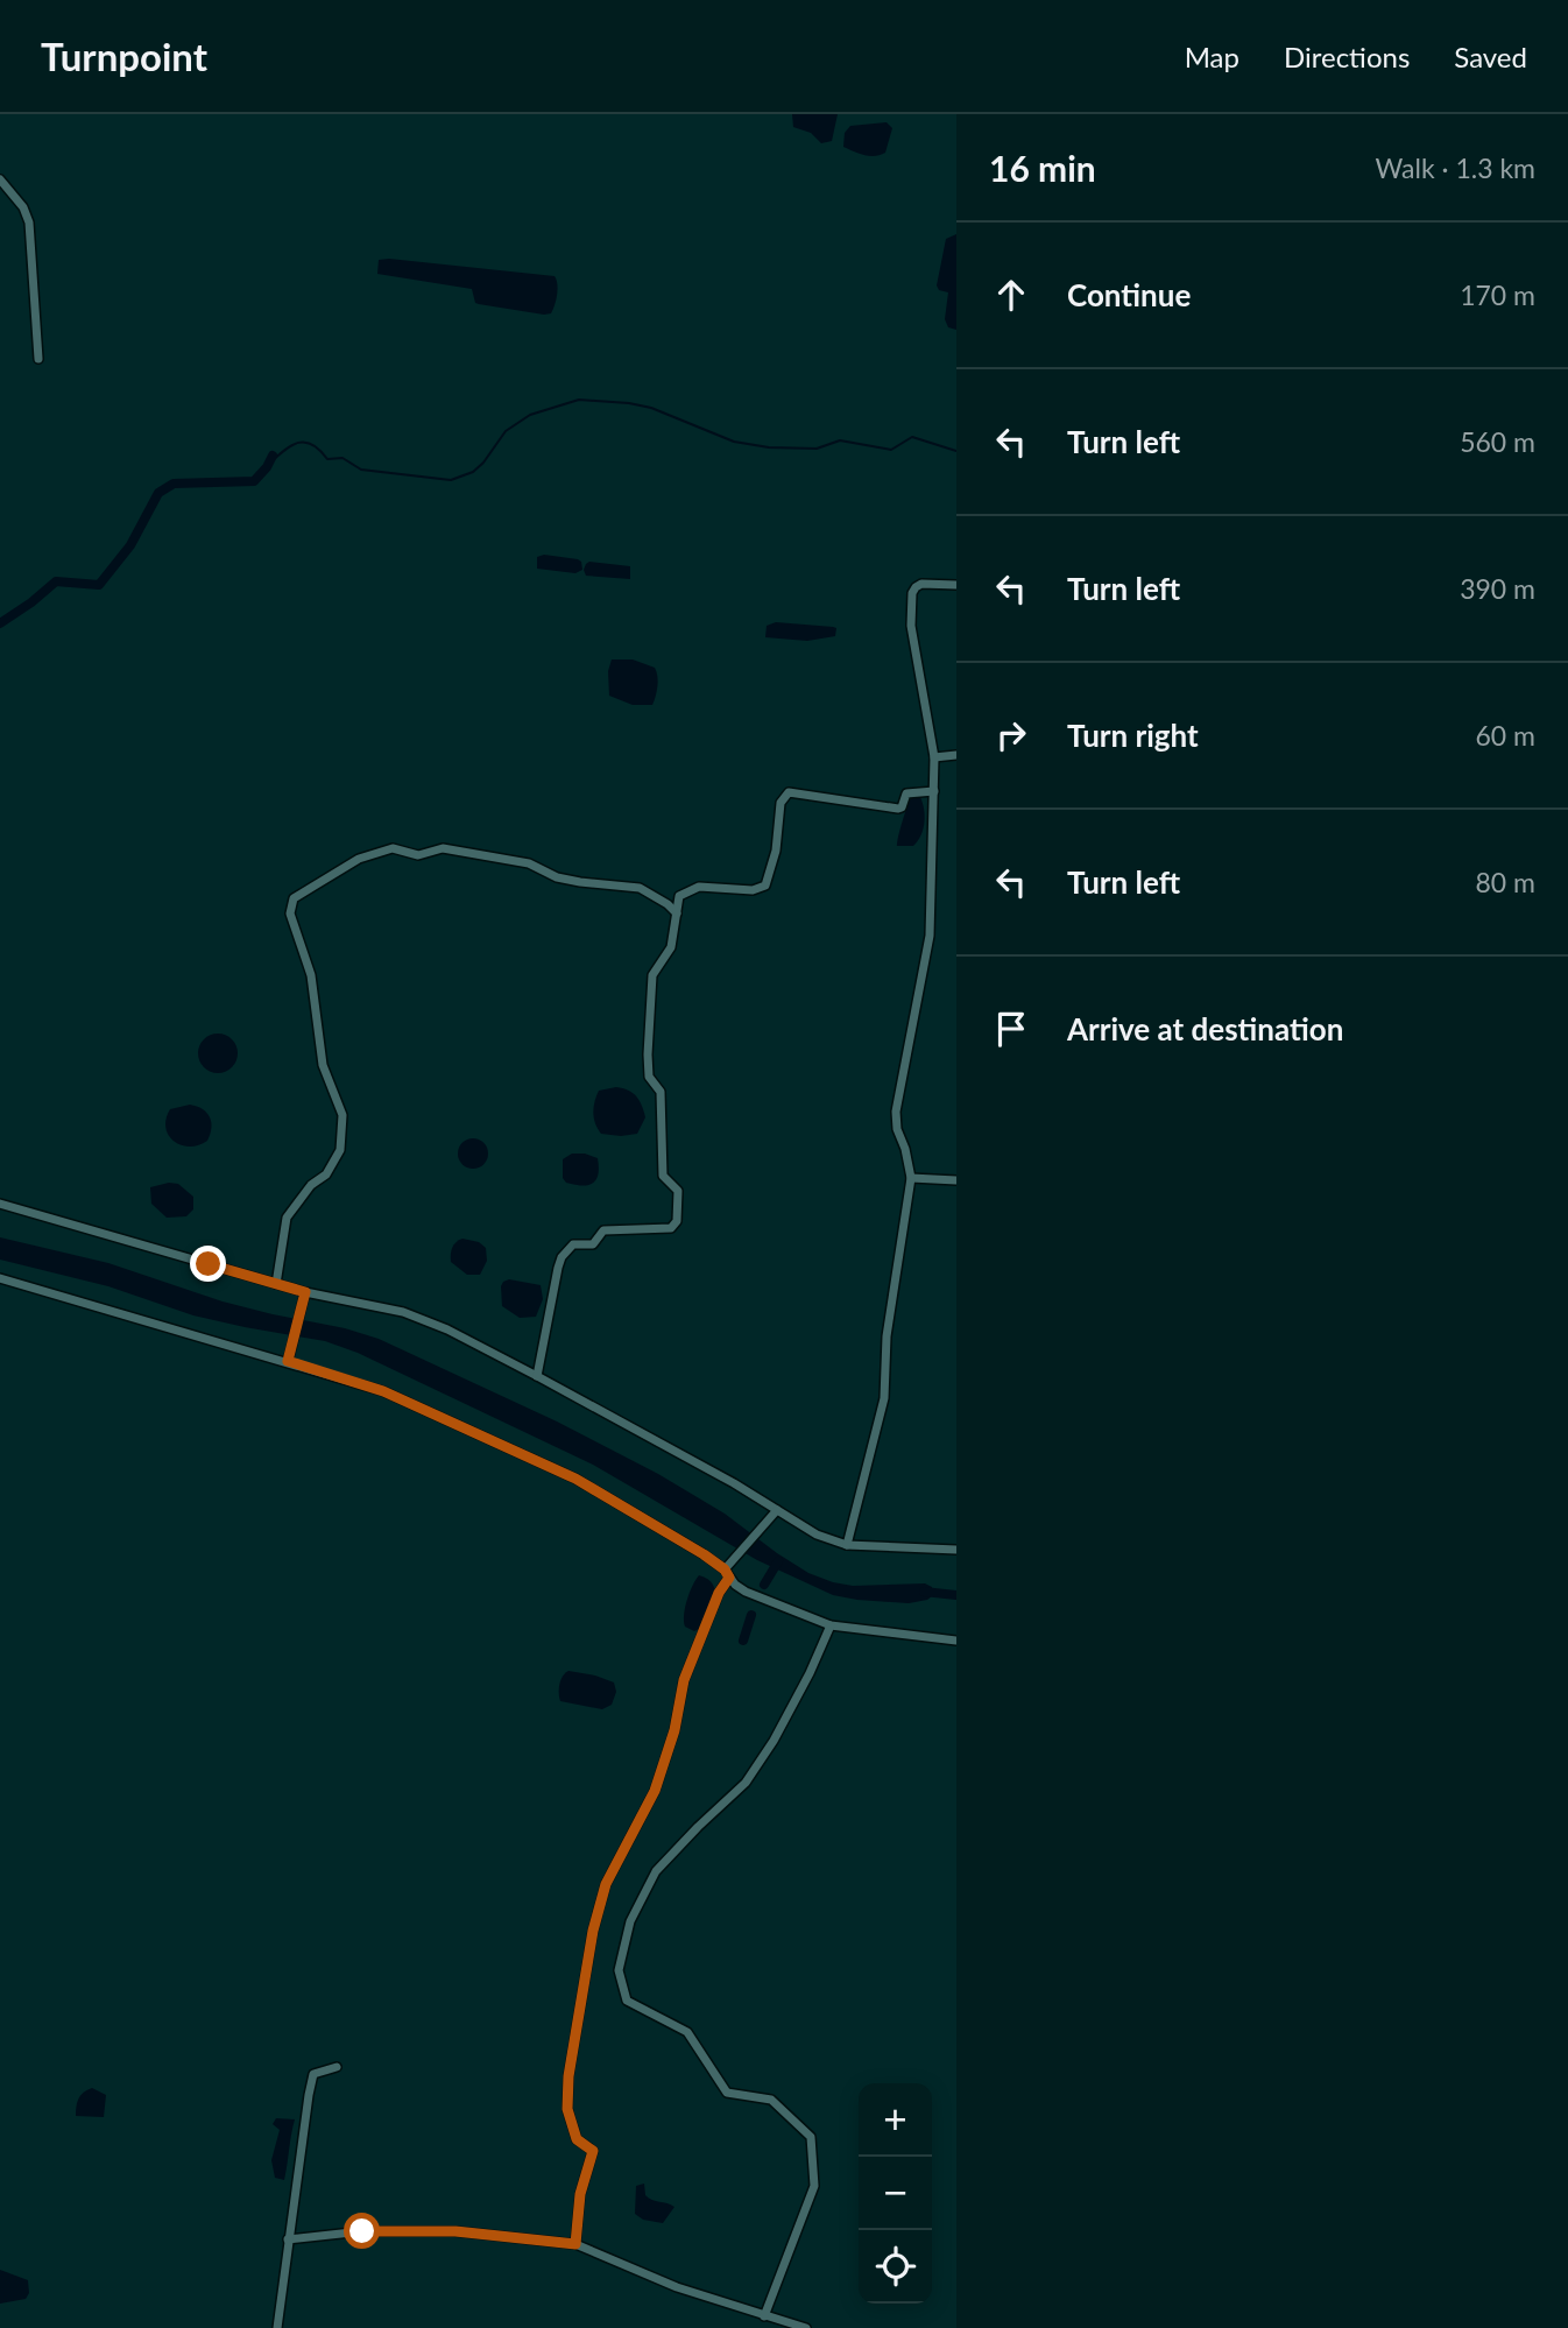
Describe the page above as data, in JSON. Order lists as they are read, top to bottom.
{
  "page": {
    "header": "Turnpoint",
    "nav": ["Map", "Directions", "Saved"],
    "heading": ["16 min", "Walk · 1.3 km"],
    "list": [
      ["Continue", "170 m"],
      ["Turn left", "560 m"],
      ["Turn left", "390 m"],
      ["Turn right", "60 m"],
      ["Turn left", "80 m"],
      "Arrive at destination"
    ],
    "map_buttons": ["+", "−"]
  }
}
